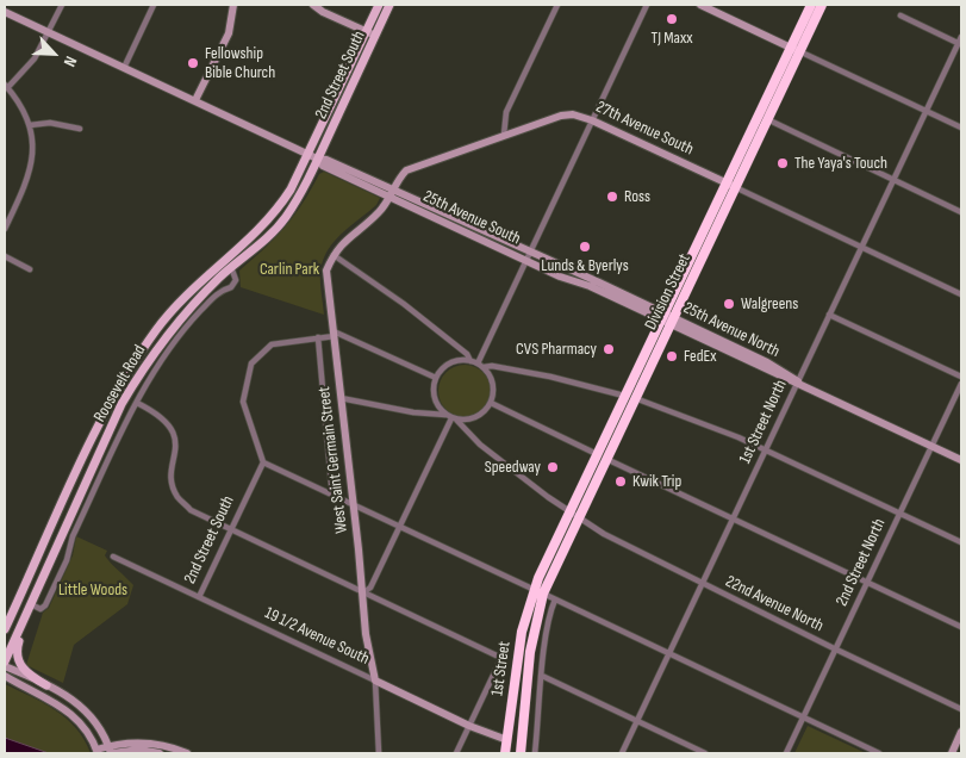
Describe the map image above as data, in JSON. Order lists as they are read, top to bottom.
{
  "streets": {
    "highway": ["Division Street", "1st Street"],
    "main road": ["2nd Street South", "Roosevelt Road"],
    "street": [
      "27th Avenue South",
      "25th Avenue South",
      "25th Avenue North",
      "1st Street North",
      "West Saint Germain Street",
      "2nd Street North",
      "22nd Avenue North",
      "19 1/2 Avenue South"
    ]
  },
  "crossings": [
    ["2nd Street South", "25th Avenue South"],
    ["2nd Street South", "Roosevelt Road"],
    ["2nd Street South", "19 1/2 Avenue South"],
    ["27th Avenue South", "Division Street"],
    ["25th Avenue South", "25th Avenue North"],
    ["25th Avenue South", "Roosevelt Road"],
    ["25th Avenue South", "West Saint Germain Street"],
    ["Division Street", "25th Avenue North"],
    ["Division Street", "22nd Avenue North"],
    ["Division Street", "1st Street"],
    ["25th Avenue North", "1st Street North"],
    ["25th Avenue North", "2nd Street North"],
    ["1st Street North", "22nd Avenue North"],
    ["West Saint Germain Street", "19 1/2 Avenue South"],
    ["2nd Street North", "22nd Avenue North"],
    ["19 1/2 Avenue South", "1st Street"]
  ],
  "parks": ["Carlin Park", "Little Woods"],
  "places": [
    "TJ Maxx",
    "Fellowship Bible Church",
    "The Yaya's Touch",
    "Ross",
    "Lunds & Byerlys",
    "Walgreens",
    "CVS Pharmacy",
    "FedEx",
    "Speedway",
    "Kwik Trip"
  ],
  "north": "bottom right"
}
